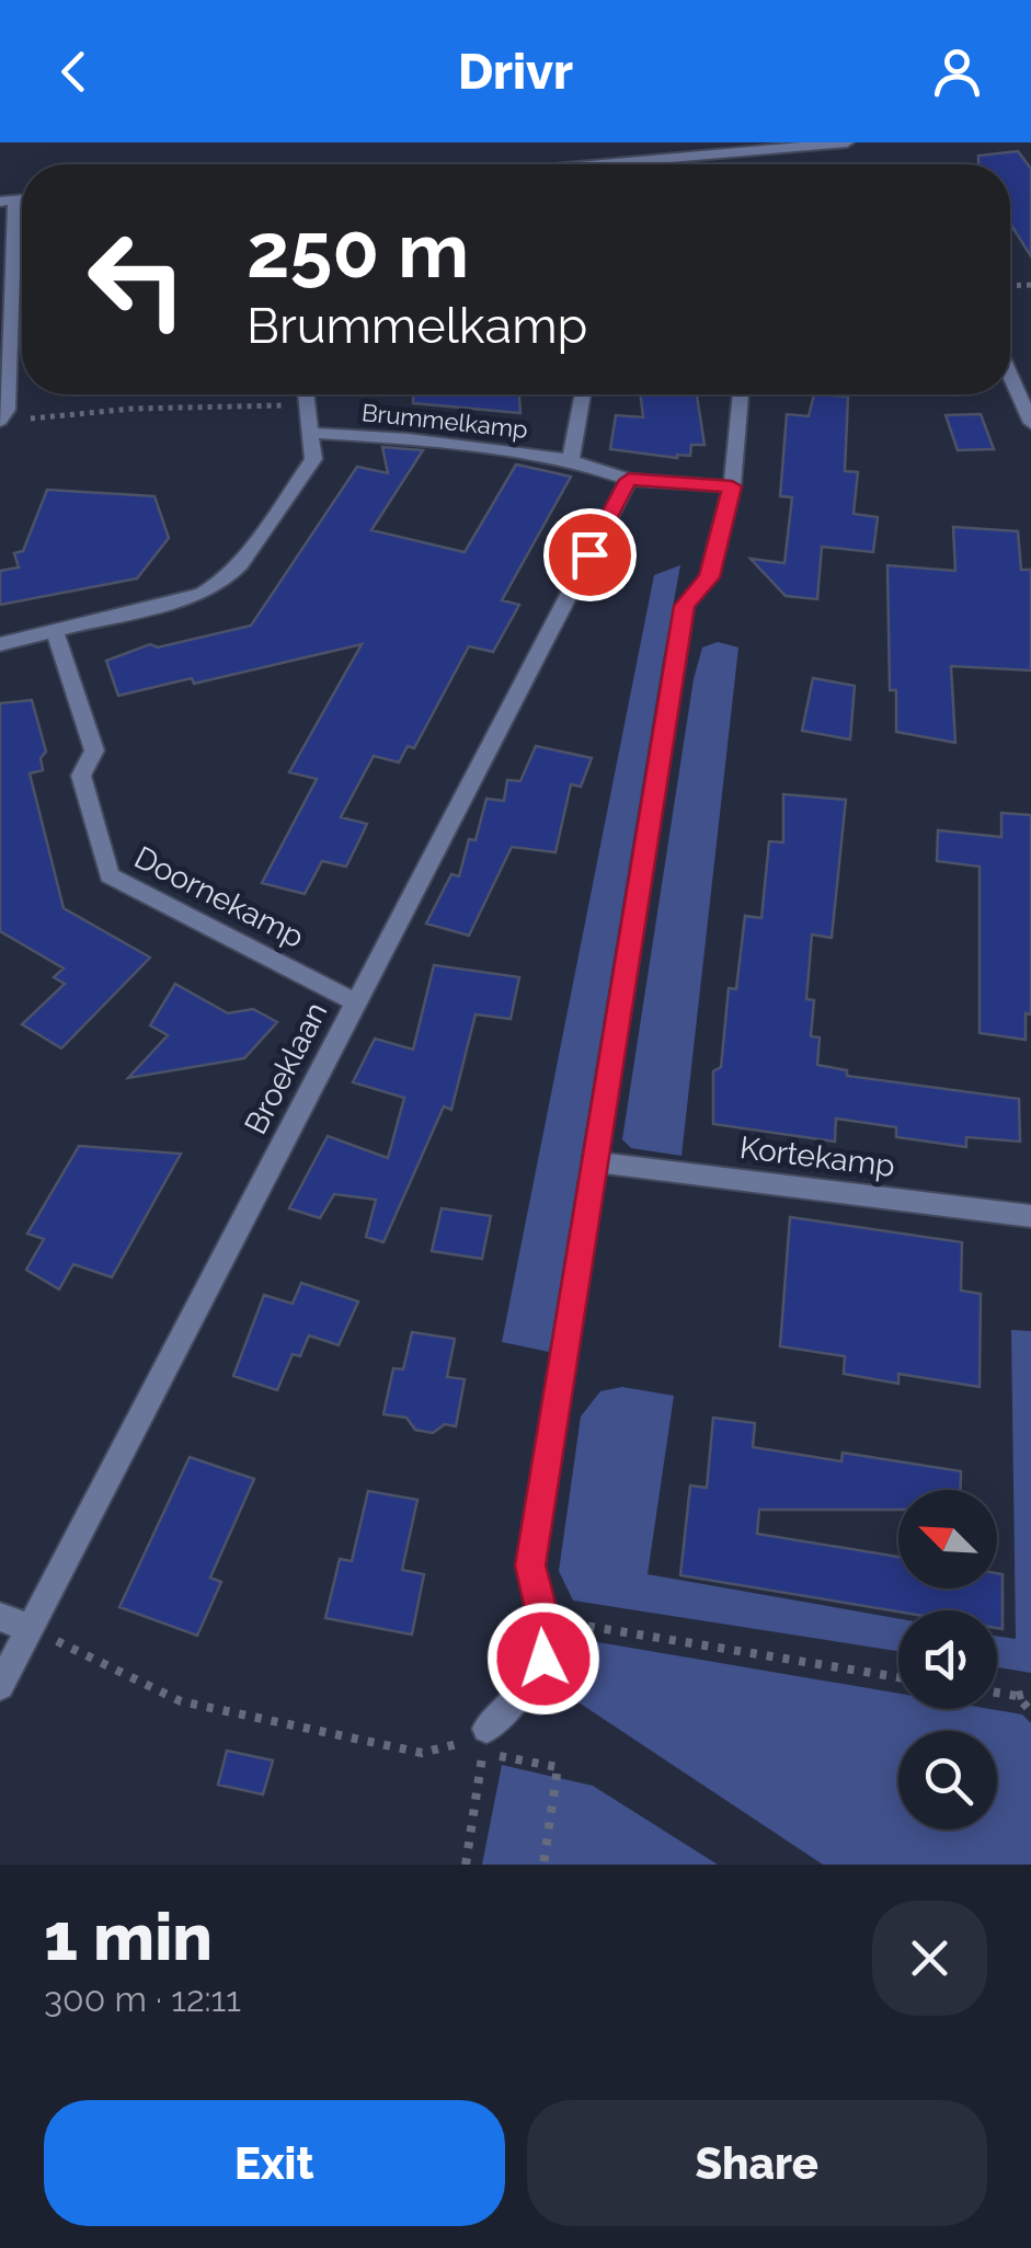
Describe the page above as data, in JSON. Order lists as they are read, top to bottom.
{
  "streets": {
    "street": [
      "Brummelkamp",
      "Doornekamp",
      "Broeklaan",
      "Kortekamp"
    ]
  },
  "crossings": [
    ["Brummelkamp", "Broeklaan"],
    ["Doornekamp", "Broeklaan"]
  ],
  "north": "top left",
  "page": {
    "header": "Drivr",
    "turn": ["250 m", "Brummelkamp"],
    "heading": ["1 min", "300 m · 12:11"],
    "buttons": ["Exit", "Share"]
  }
}
